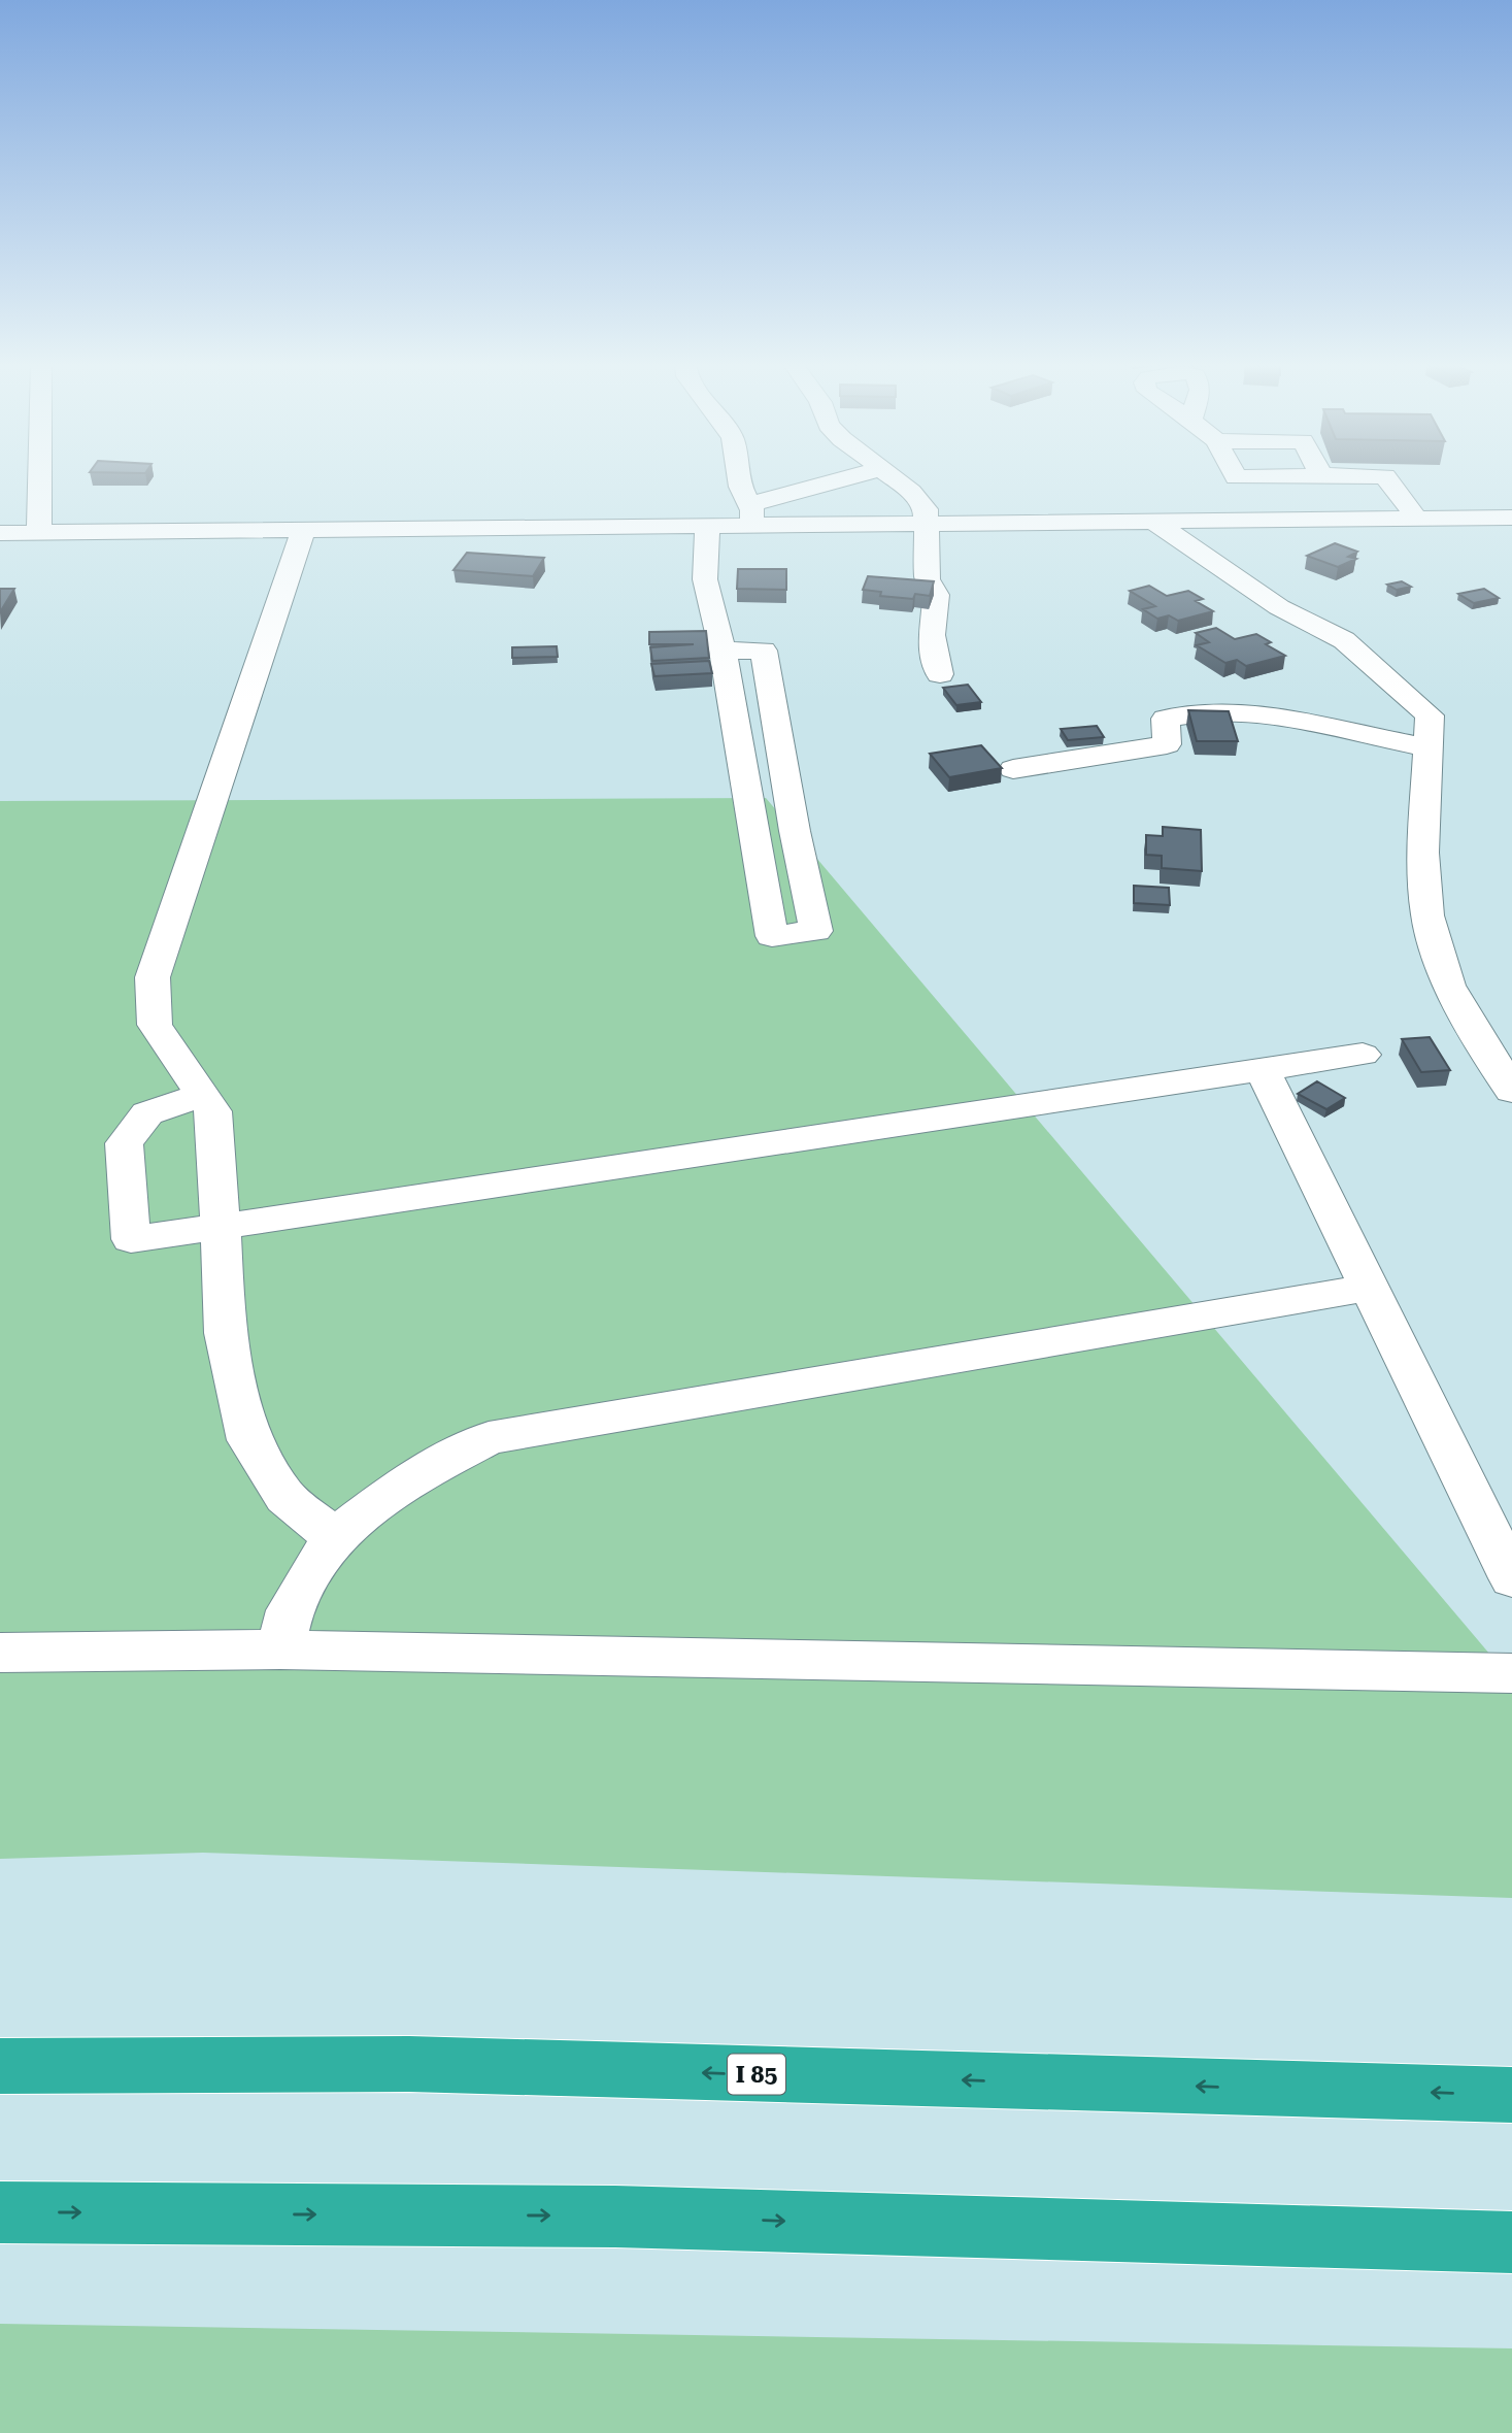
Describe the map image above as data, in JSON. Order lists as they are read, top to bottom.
{
  "streets": {
    "highway": ["I 85"]
  }
}
